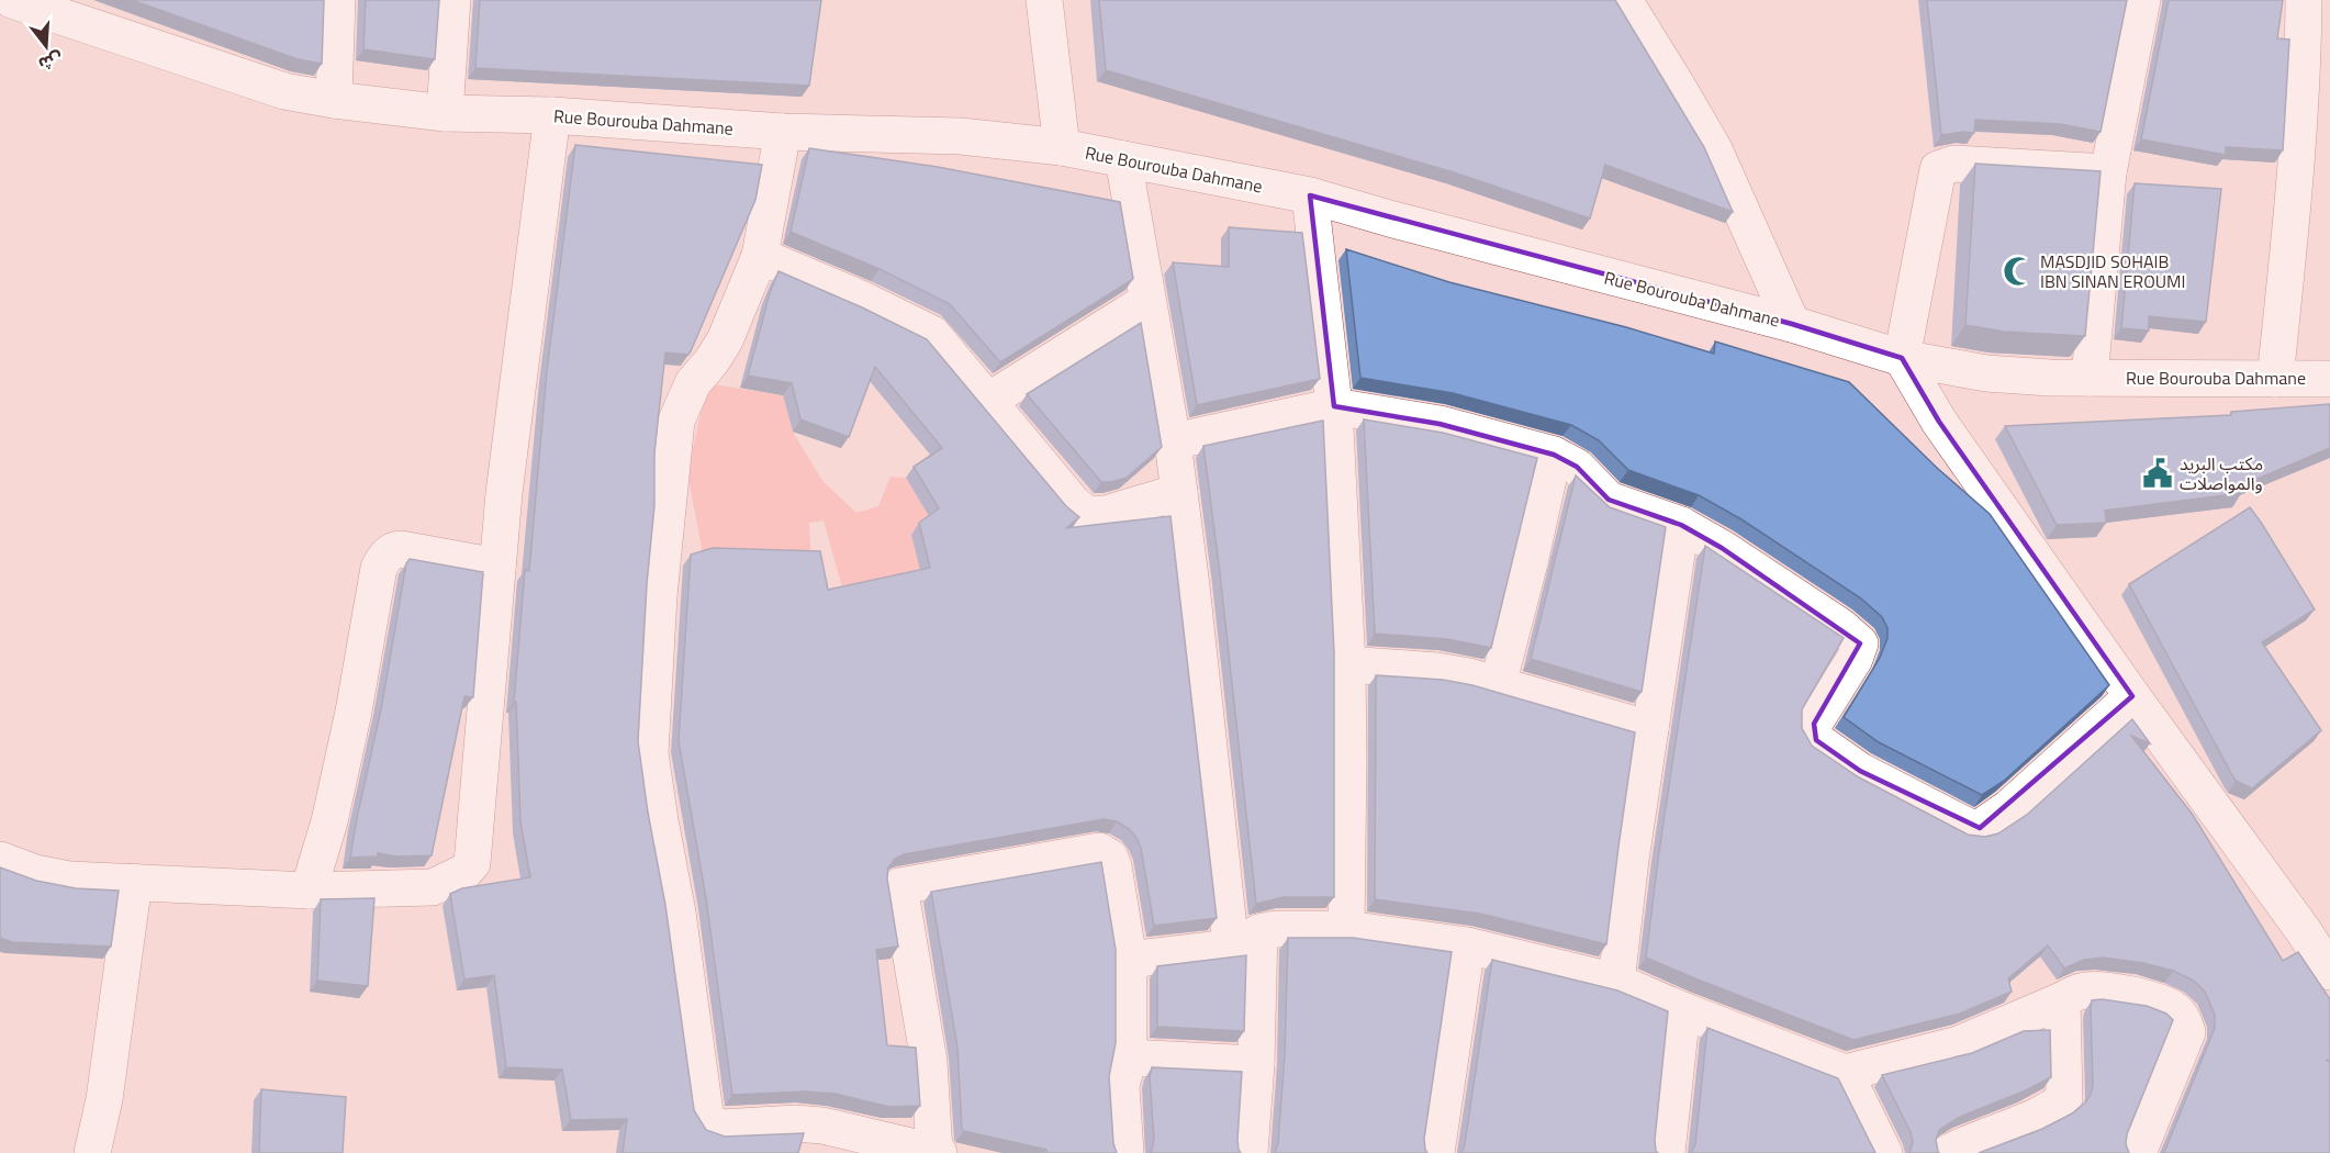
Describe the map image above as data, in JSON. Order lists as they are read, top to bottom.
{
  "streets": {
    "street": ["Rue Bourouba Dahmane"]
  },
  "places": {
    "mosque": ["MASDJID SOHAIB IBN SINAN EROUMI"],
    "public building": ["مكتب البريد والمواصلات"]
  },
  "north": "bottom"
}
